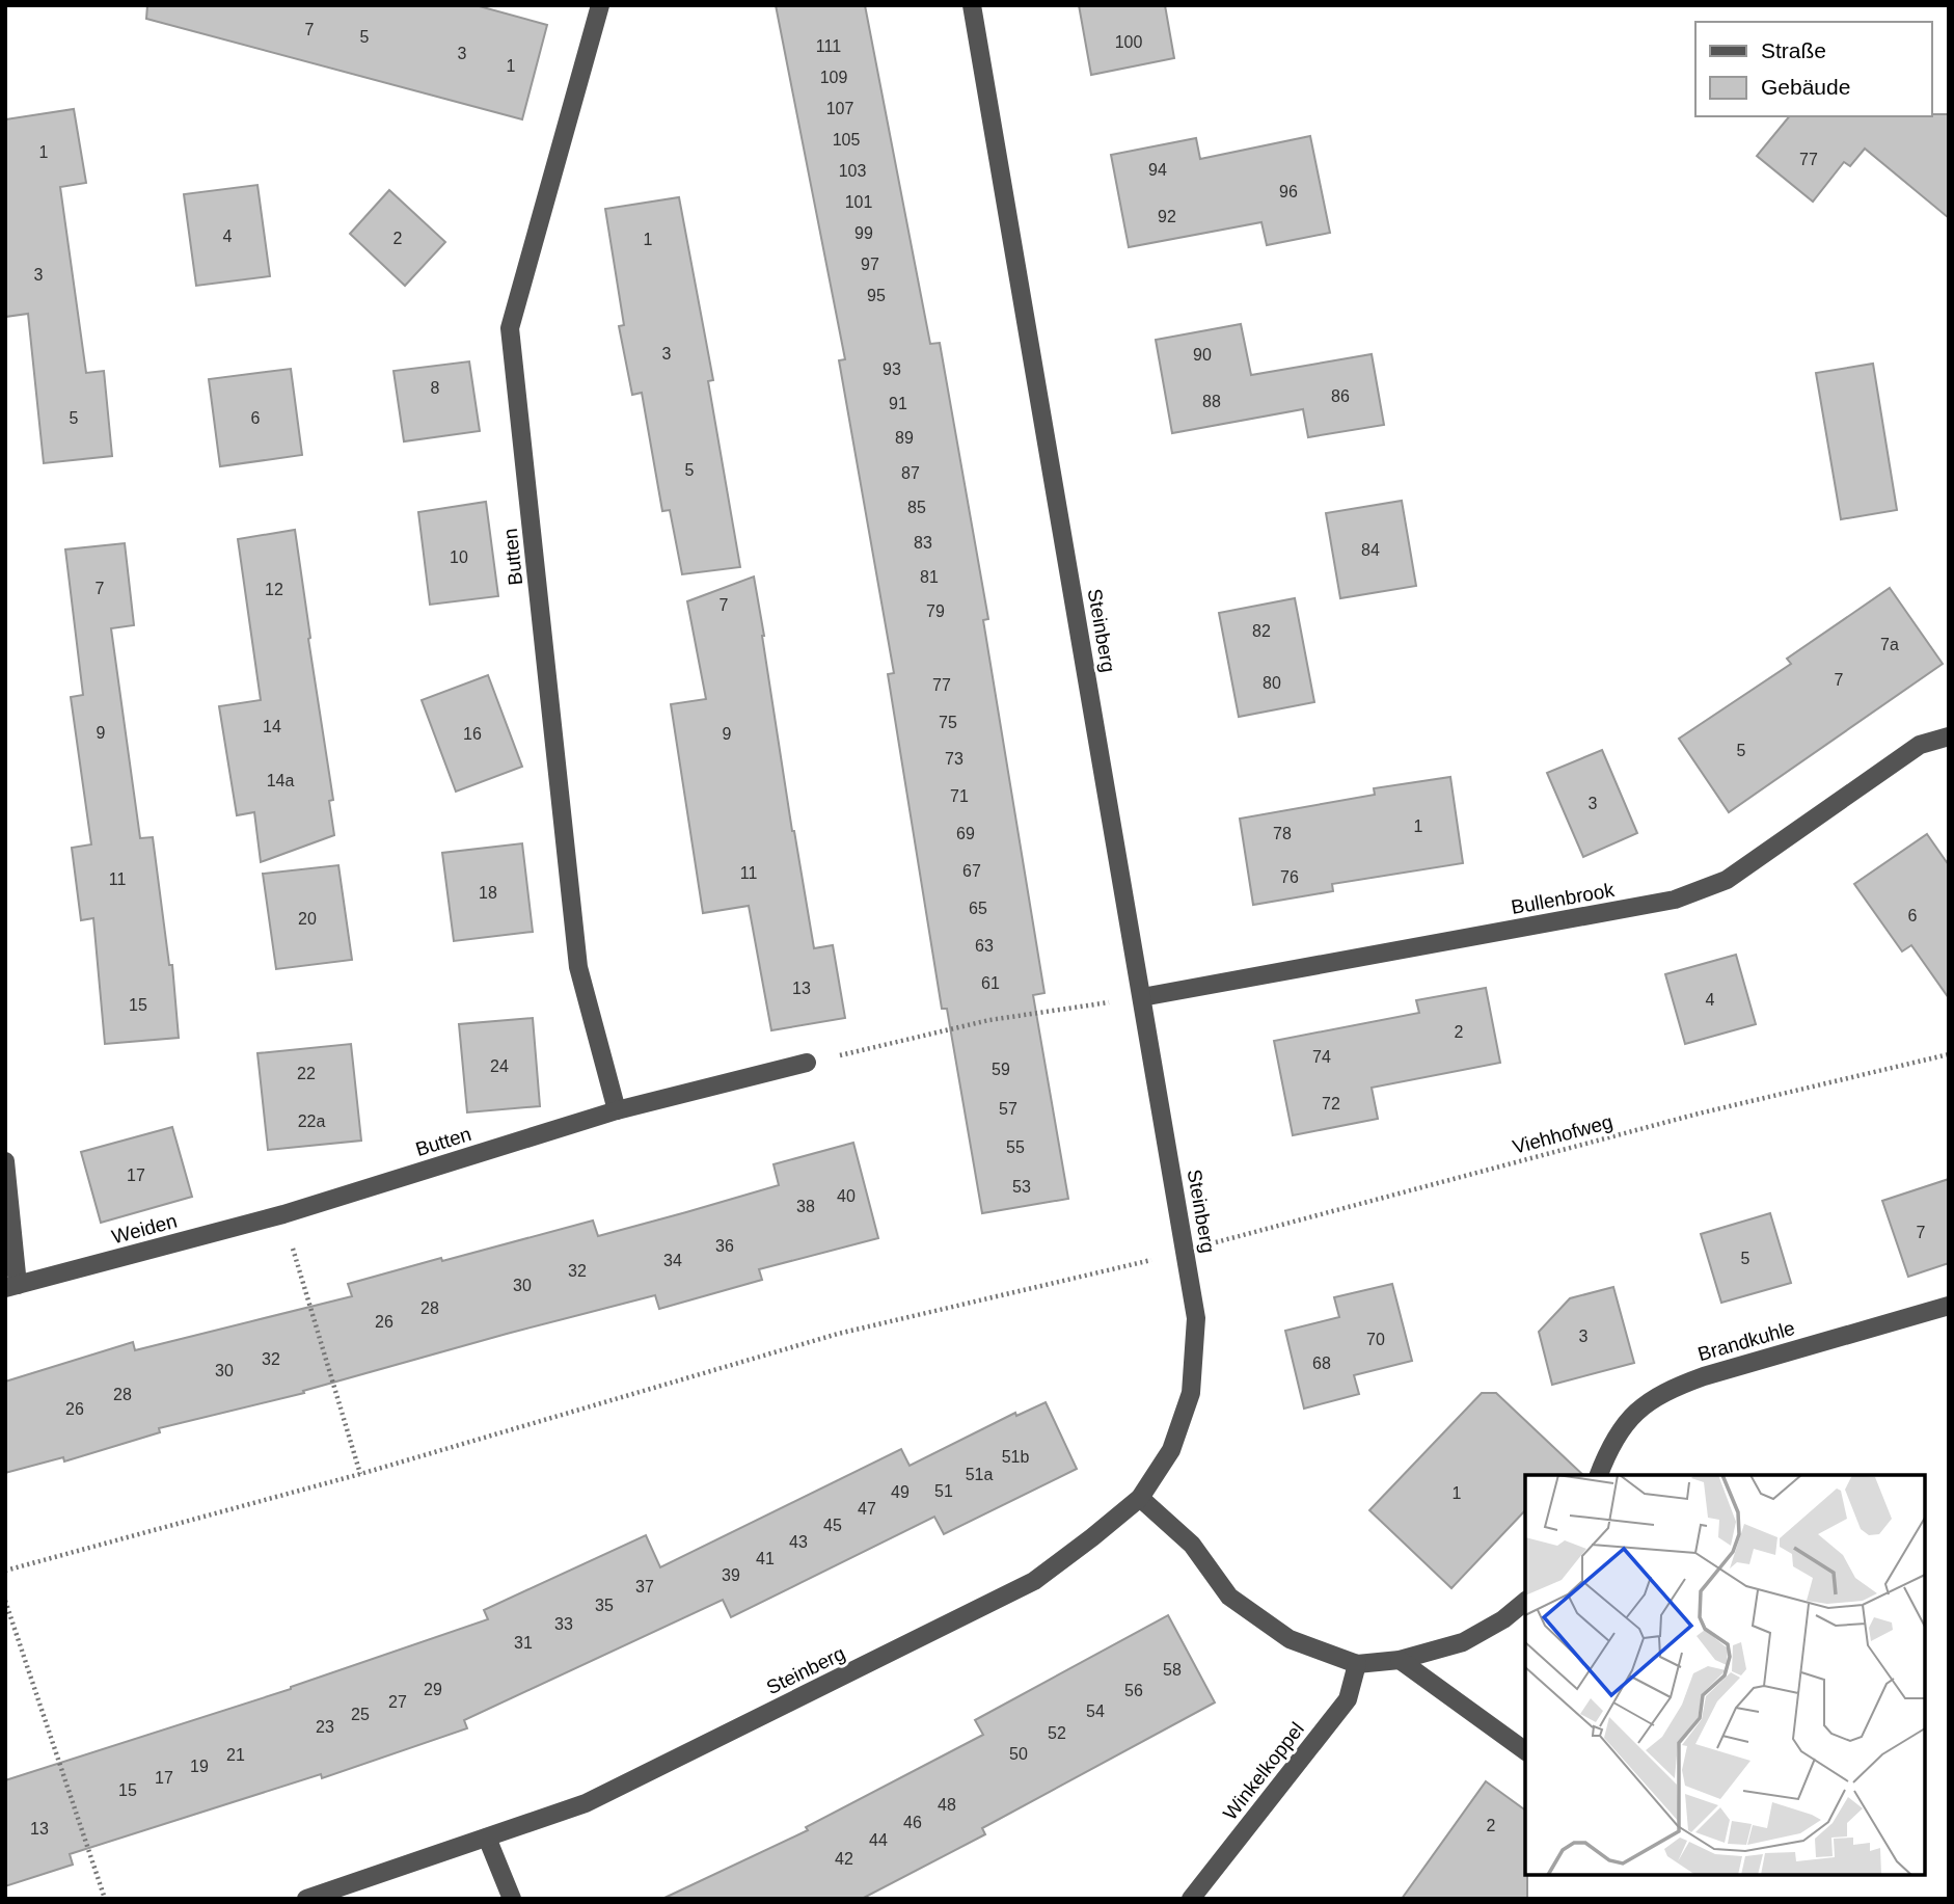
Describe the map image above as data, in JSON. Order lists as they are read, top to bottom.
{
  "streets": {
    "street": [
      "Butten",
      "Steinberg",
      "Bullenbrook",
      "Weiden",
      "Brandkuhle",
      "Winkelkoppel"
    ],
    "path": ["Viehhofweg"]
  },
  "crossings": [
    ["Butten", "Weiden"],
    ["Steinberg", "Bullenbrook"],
    ["Steinberg", "Viehhofweg"]
  ],
  "house_numbers": [
    "7",
    "5",
    "100",
    "111",
    "3",
    "1",
    "109",
    "107",
    "105",
    "1",
    "77",
    "94",
    "103",
    "96",
    "101",
    "92",
    "99",
    "4",
    "2",
    "1",
    "97",
    "3",
    "95",
    "3",
    "90",
    "93",
    "8",
    "86",
    "88",
    "91",
    "5",
    "6",
    "89",
    "5",
    "87",
    "85",
    "83",
    "84",
    "10",
    "81",
    "7",
    "12",
    "7",
    "79",
    "82",
    "7a",
    "7",
    "80",
    "77",
    "75",
    "14",
    "9",
    "16",
    "9",
    "5",
    "73",
    "14a",
    "71",
    "3",
    "1",
    "69",
    "78",
    "67",
    "11",
    "76",
    "11",
    "18",
    "65",
    "6",
    "20",
    "63",
    "61",
    "13",
    "4",
    "15",
    "2",
    "74",
    "24",
    "59",
    "22",
    "72",
    "57",
    "22a",
    "55",
    "17",
    "53",
    "40",
    "38",
    "7",
    "36",
    "5",
    "34",
    "32",
    "30",
    "28",
    "26",
    "3",
    "70",
    "32",
    "68",
    "30",
    "28",
    "26",
    "51b",
    "51a",
    "51",
    "49",
    "1",
    "47",
    "45",
    "43",
    "41",
    "39",
    "37",
    "35",
    "33",
    "31",
    "58",
    "29",
    "56",
    "27",
    "54",
    "25",
    "23",
    "52",
    "50",
    "21",
    "19",
    "17",
    "15",
    "48",
    "46",
    "2",
    "13",
    "44",
    "42"
  ],
  "legend": ["Straße", "Gebäude"]
}
